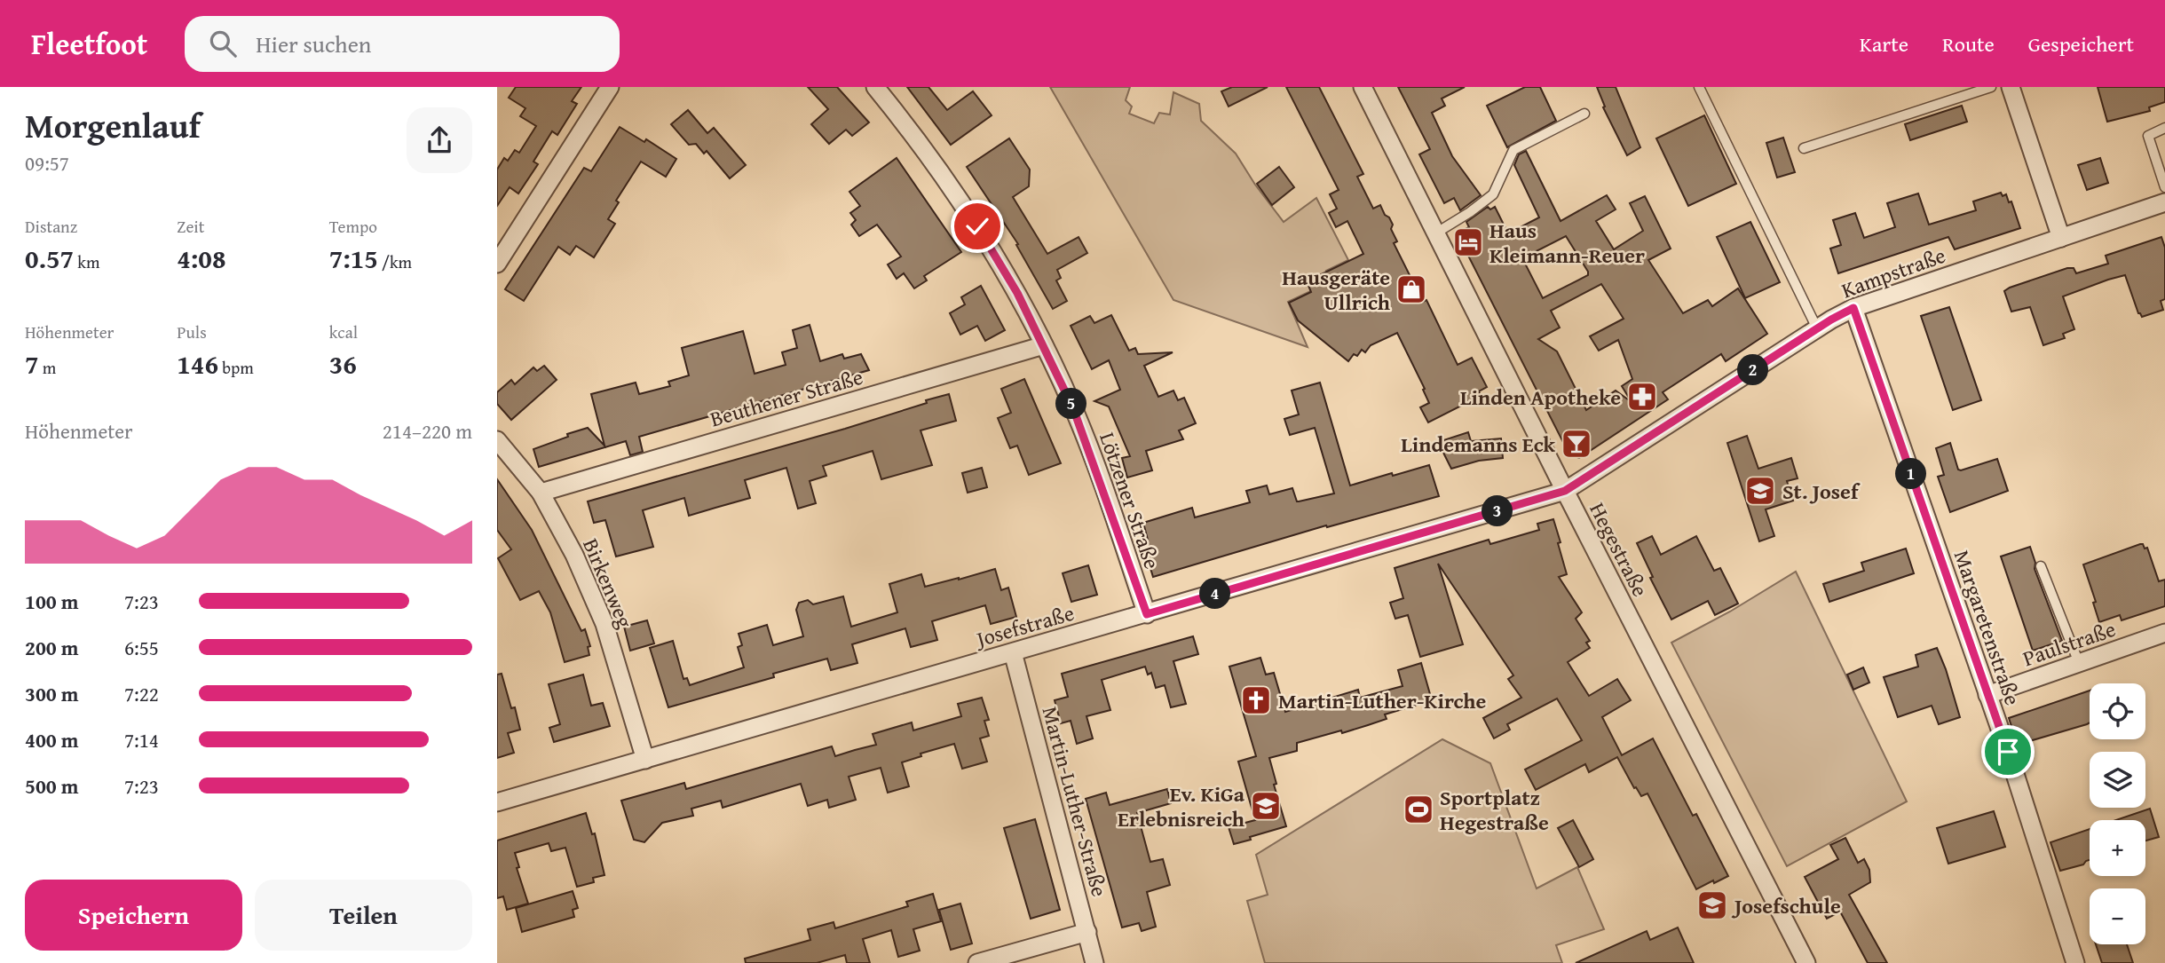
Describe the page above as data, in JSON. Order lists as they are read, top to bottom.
{
  "streets": {
    "street": [
      "Kampstraße",
      "Beuthener Straße",
      "Lötzener Straße",
      "Hegestraße",
      "Birkenweg",
      "Josefstraße",
      "Margaretenstraße",
      "Paulstraße",
      "Martin-Luther-Straße"
    ]
  },
  "crossings": [
    ["Kampstraße", "Hegestraße"],
    ["Kampstraße", "Josefstraße"],
    ["Kampstraße", "Margaretenstraße"],
    ["Beuthener Straße", "Lötzener Straße"],
    ["Beuthener Straße", "Birkenweg"],
    ["Lötzener Straße", "Josefstraße"],
    ["Hegestraße", "Josefstraße"],
    ["Birkenweg", "Josefstraße"],
    ["Josefstraße", "Martin-Luther-Straße"],
    ["Margaretenstraße", "Paulstraße"]
  ],
  "places": {
    "hotel": ["Haus Kleimann-Reuer"],
    "shop": ["Hausgeräte Ullrich"],
    "pharmacy": ["Linden Apotheke"],
    "bar": ["Lindemanns Eck"],
    "school or university": ["St. Josef", "Ev. KiGa Erlebnisreich", "Josefschule"],
    "church": ["Martin-Luther-Kirche"],
    "sports": ["Sportplatz Hegestraße"]
  },
  "page": {
    "header": "Fleetfoot",
    "search": "Hier suchen",
    "nav": ["Karte", "Route", "Gespeichert"],
    "heading": ["Morgenlauf", "09:57"],
    "stats": [
      ["Distanz", "0.57 km"],
      ["Zeit", "4:08"],
      ["Tempo", "7:15 /km"],
      ["Höhenmeter", "7 m"],
      ["Puls", "146 bpm"],
      ["kcal", "36"]
    ],
    "pins": [
      "2",
      "5",
      "1",
      "3",
      "4"
    ],
    "chart": ["Höhenmeter", "214–220 m"],
    "list": [
      {
        "name": "100 m",
        "note": "7:23"
      },
      {
        "name": "200 m",
        "note": "6:55"
      },
      {
        "name": "300 m",
        "note": "7:22"
      },
      {
        "name": "400 m",
        "note": "7:14"
      },
      {
        "name": "500 m",
        "note": "7:23"
      }
    ],
    "map_buttons": ["+", "−"],
    "buttons": ["Speichern", "Teilen"]
  }
}
